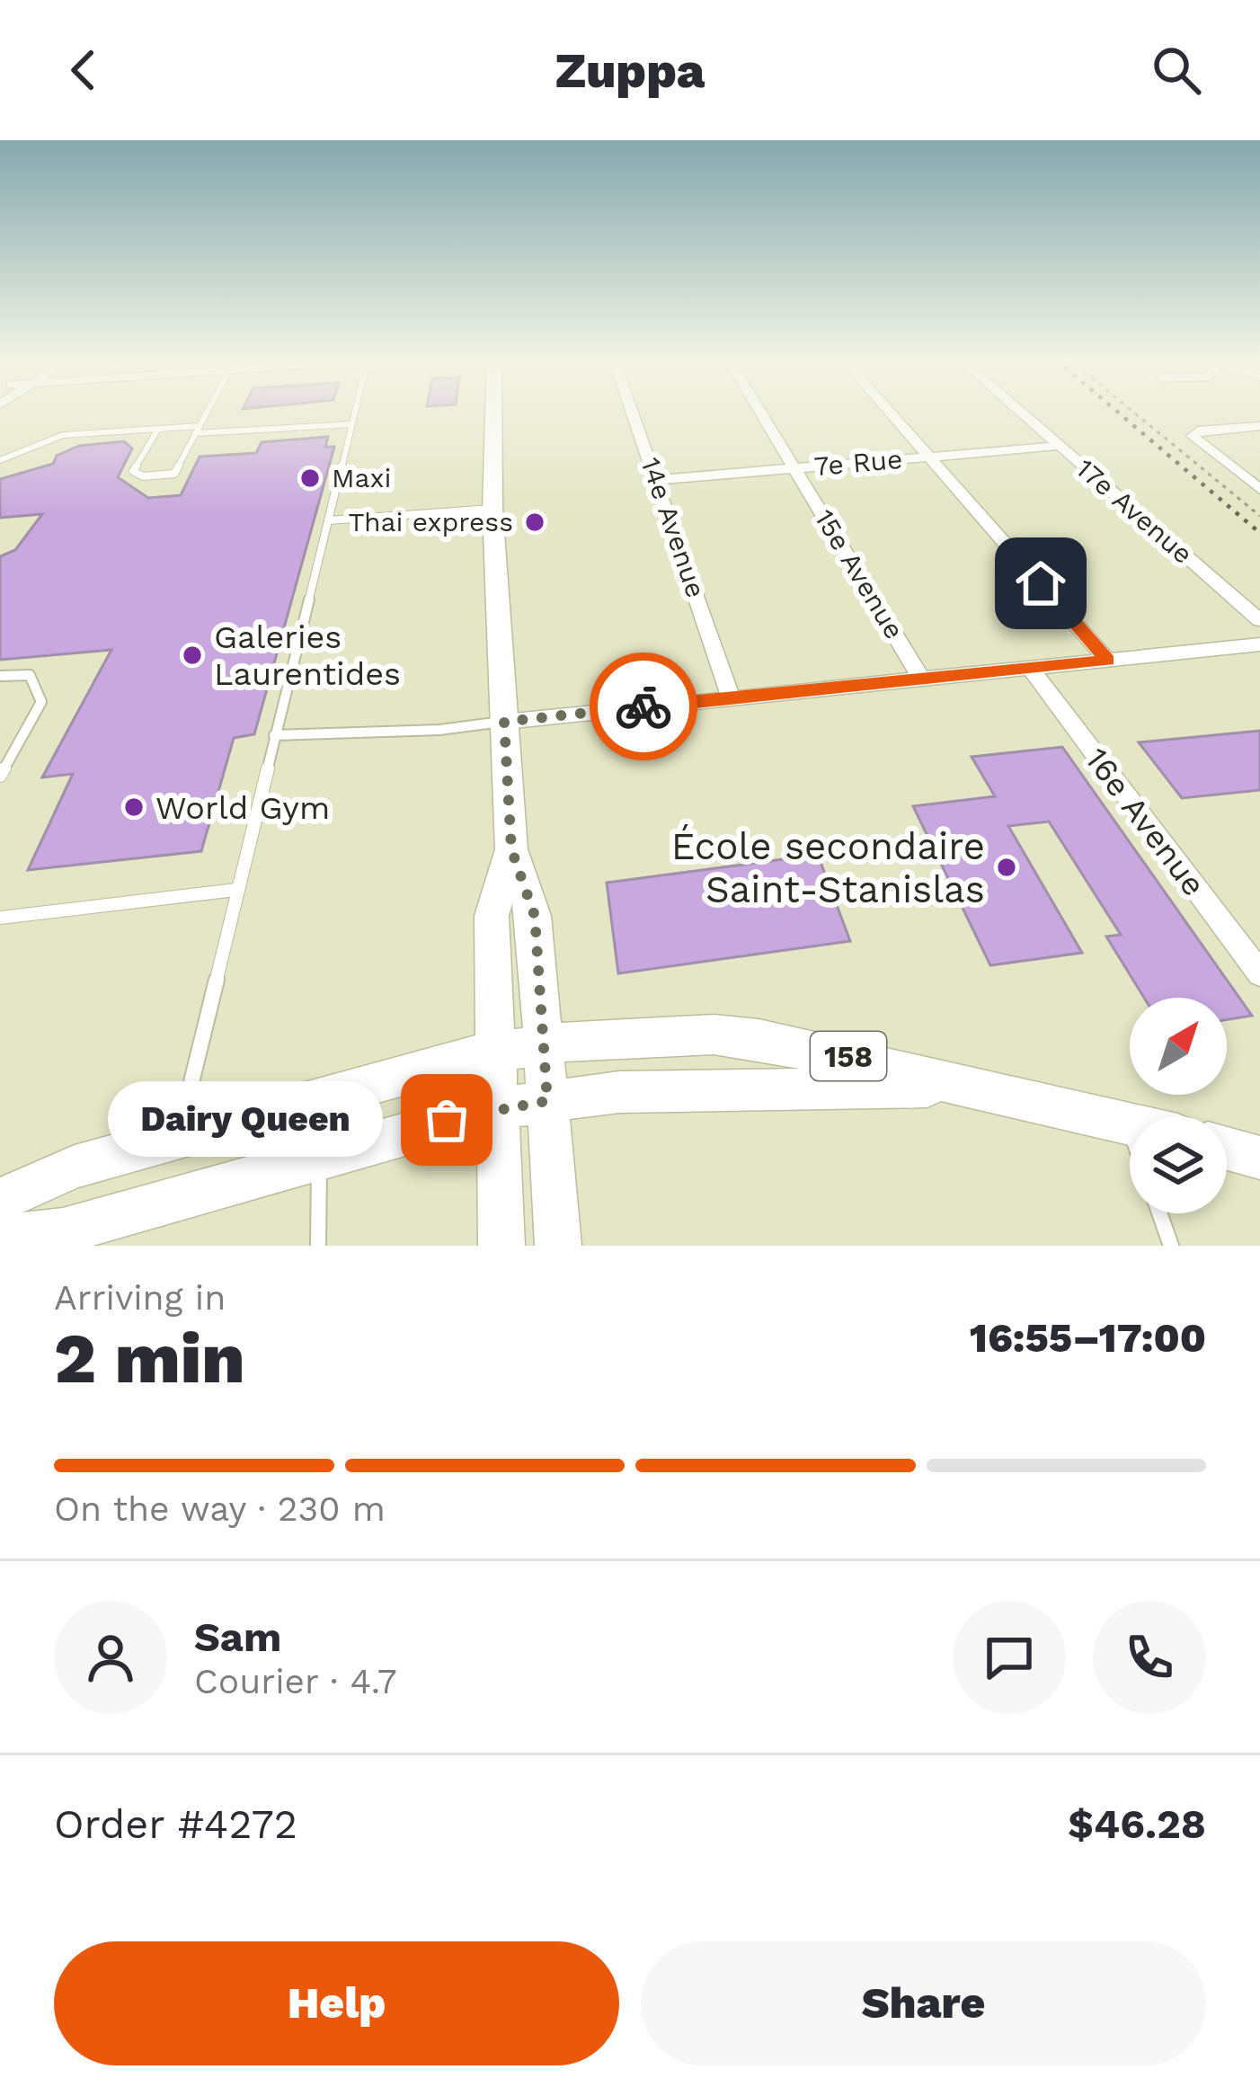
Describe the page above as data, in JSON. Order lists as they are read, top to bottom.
{
  "streets": {
    "main road": ["158"],
    "street": [
      "7e Rue",
      "17e Avenue",
      "14e Avenue",
      "15e Avenue",
      "16e Avenue"
    ]
  },
  "crossings": [
    ["7e Rue", "17e Avenue"],
    ["7e Rue", "14e Avenue"],
    ["7e Rue", "15e Avenue"]
  ],
  "places": [
    "Maxi",
    "Thai express",
    "Galeries Laurentides",
    "World Gym",
    "École secondaire Saint-Stanislas",
    "Dairy Queen"
  ],
  "north": "top right",
  "page": {
    "header": "Zuppa",
    "bubble": "Dairy Queen",
    "heading": ["2 min", "Arriving in", "16:55–17:00"],
    "panel": [
      "Sam",
      "Courier · 4.7",
      "Order #4272",
      "$46.28"
    ],
    "bar": "On the way · 230 m",
    "buttons": ["Help", "Share"]
  }
}
